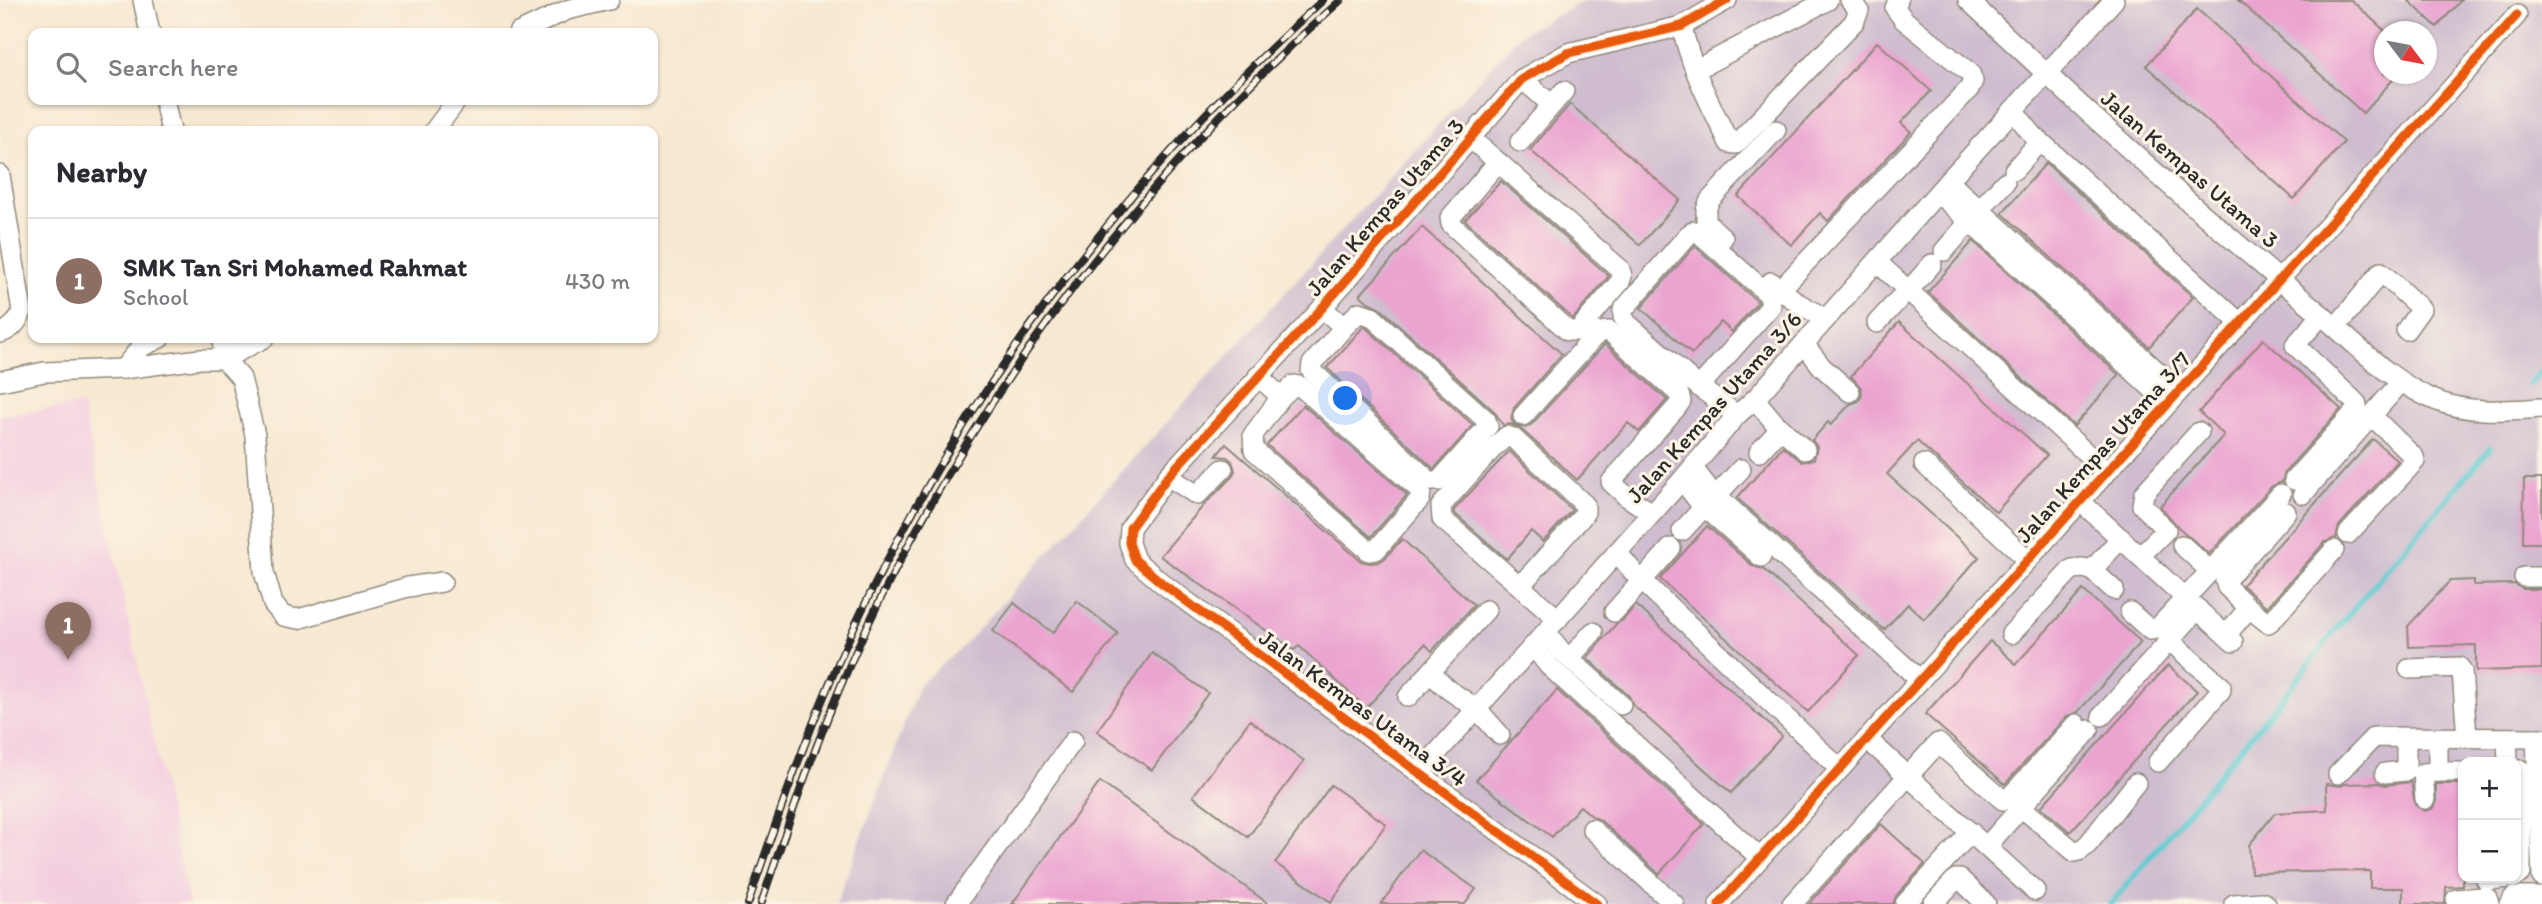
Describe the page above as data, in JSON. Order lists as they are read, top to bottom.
{
  "streets": {
    "street": [
      "Jalan Kempas Utama 3",
      "Jalan Kempas Utama 3/6",
      "Jalan Kempas Utama 3/7",
      "Jalan Kempas Utama 3/4"
    ]
  },
  "crossings": [
    ["Jalan Kempas Utama 3", "Jalan Kempas Utama 3/6"],
    ["Jalan Kempas Utama 3", "Jalan Kempas Utama 3/7"],
    ["Jalan Kempas Utama 3", "Jalan Kempas Utama 3/4"],
    ["Jalan Kempas Utama 3/6", "Jalan Kempas Utama 3/4"]
  ],
  "north": "bottom right",
  "page": {
    "search": "Search here",
    "heading": "Nearby",
    "list": [
      {
        "mark": "1",
        "name": "SMK Tan Sri Mohamed Rahmat",
        "note": "School",
        "value": "430 m"
      }
    ],
    "pins": "1",
    "map_buttons": ["+", "−"]
  }
}
